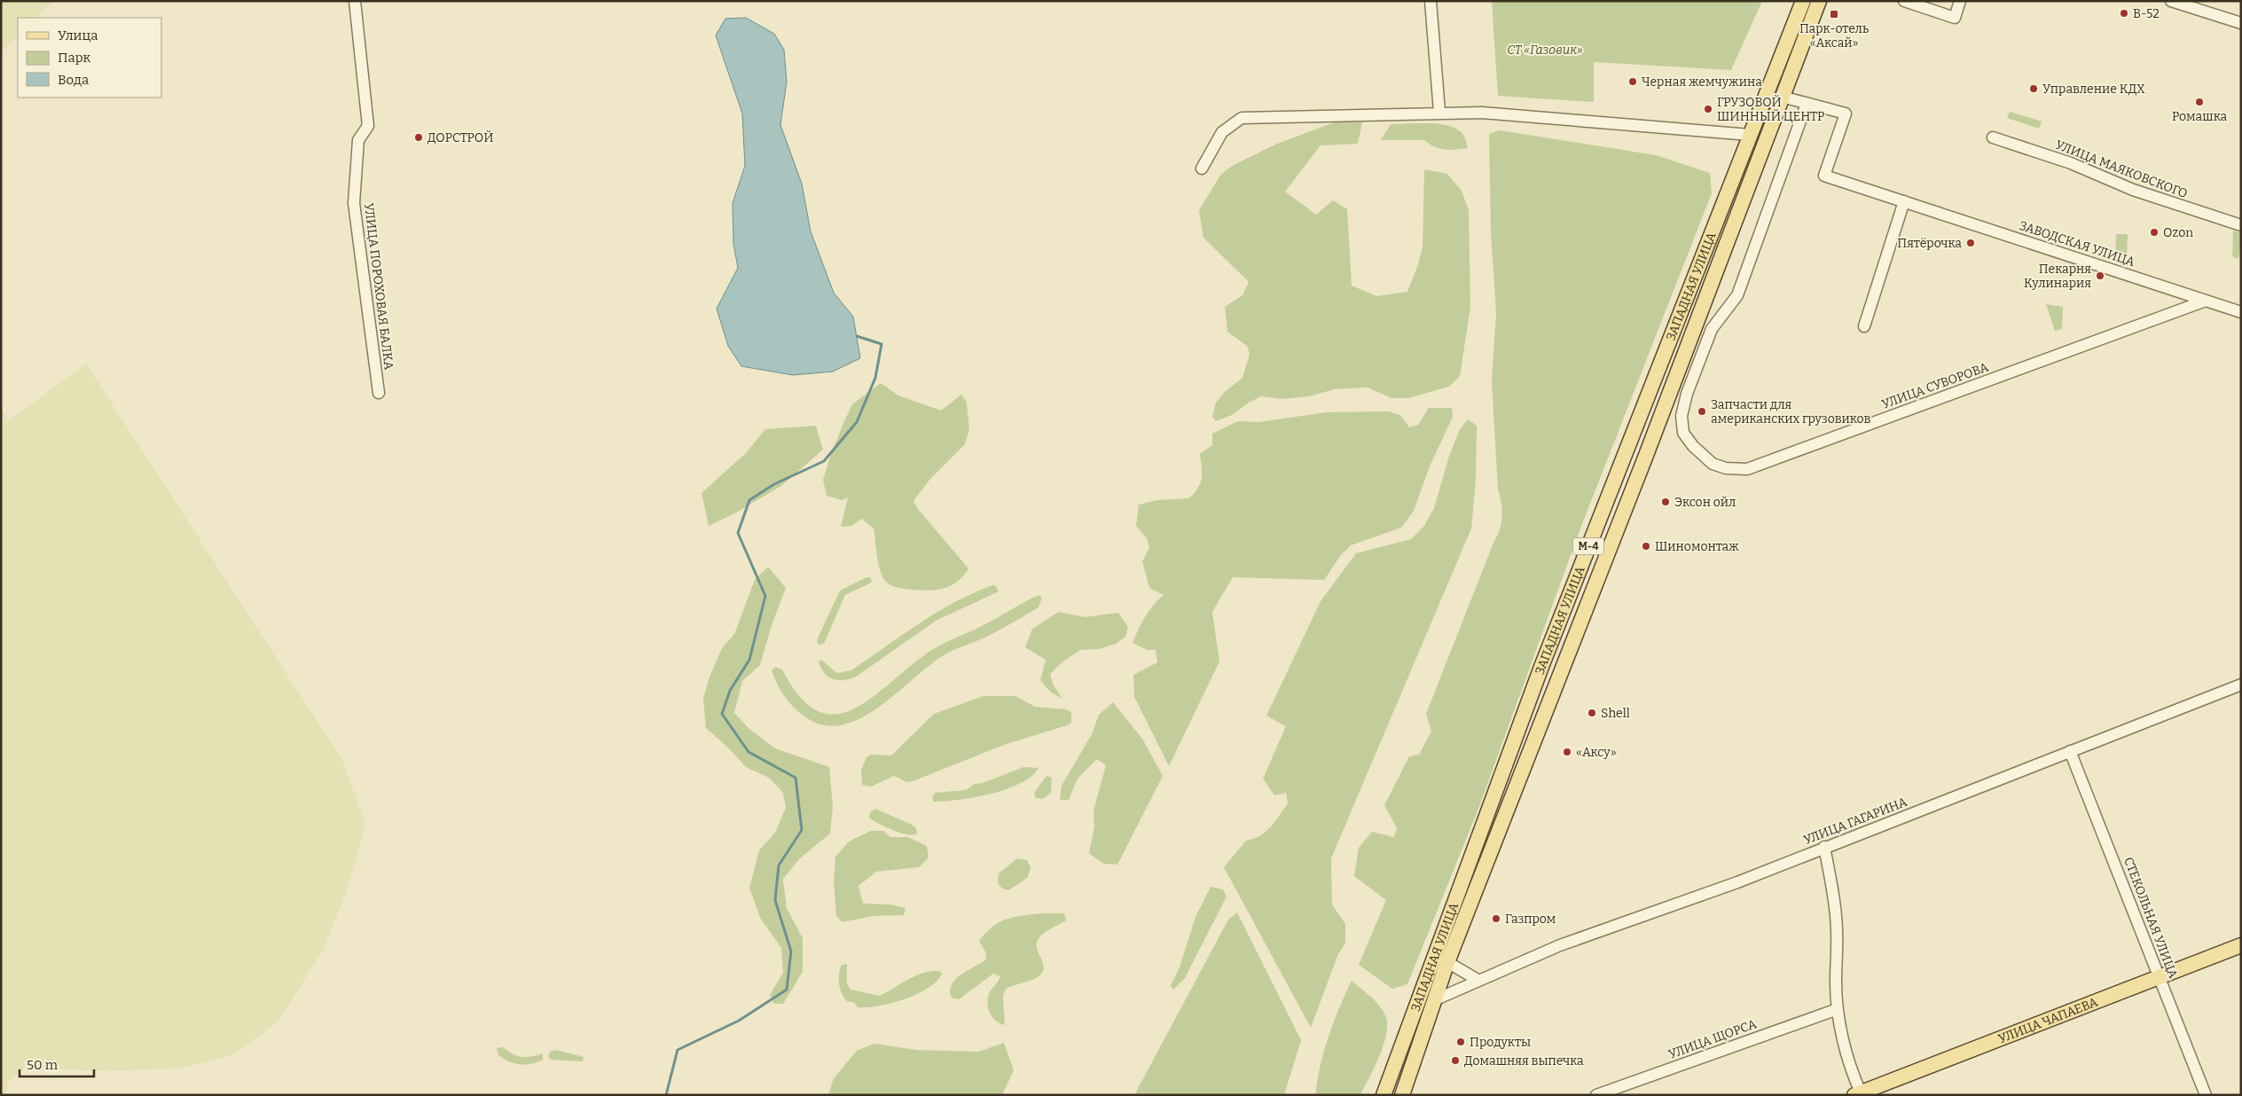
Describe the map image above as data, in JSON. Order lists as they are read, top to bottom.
{
  "streets": {
    "main road": ["ЗАПАДНАЯ УЛИЦА", "М-4", "УЛИЦА ЧАПАЕВА"],
    "street": [
      "УЛИЦА МАЯКОВСКОГО",
      "ЗАВОДСКАЯ УЛИЦА",
      "УЛИЦА ПОРОХОВАЯ БАЛКА",
      "УЛИЦА СУВОРОВА",
      "УЛИЦА ГАГАРИНА",
      "СТЕКОЛЬНАЯ УЛИЦА",
      "УЛИЦА ЩОРСА"
    ]
  },
  "crossings": [
    ["ЗАВОДСКАЯ УЛИЦА", "ЗАПАДНАЯ УЛИЦА"],
    ["ЗАВОДСКАЯ УЛИЦА", "УЛИЦА СУВОРОВА"],
    ["ЗАПАДНАЯ УЛИЦА", "УЛИЦА ГАГАРИНА"],
    ["УЛИЦА ГАГАРИНА", "СТЕКОЛЬНАЯ УЛИЦА"],
    ["СТЕКОЛЬНАЯ УЛИЦА", "УЛИЦА ЧАПАЕВА"]
  ],
  "parks": ["СТ «Газовик»"],
  "places": {
    "other": [
      "В-52",
      "Черная жемчужина",
      "Управление КДХ",
      "Ромашка",
      "ГРУЗОВОЙ ШИННЫЙ ЦЕНТР",
      "ДОРСТРОЙ",
      "Ozon",
      "Пятёрочка",
      "Пекарня Кулинария",
      "Запчасти для американских грузовиков",
      "Эксон ойл",
      "Шиномонтаж",
      "Shell",
      "«Аксу»",
      "Газпром",
      "Продукты",
      "Домашняя выпечка"
    ],
    "transit": ["Парк-отель «Аксай»"]
  },
  "legend": ["Улица", "Парк", "Вода"],
  "scale_bar": "50 m"
}
